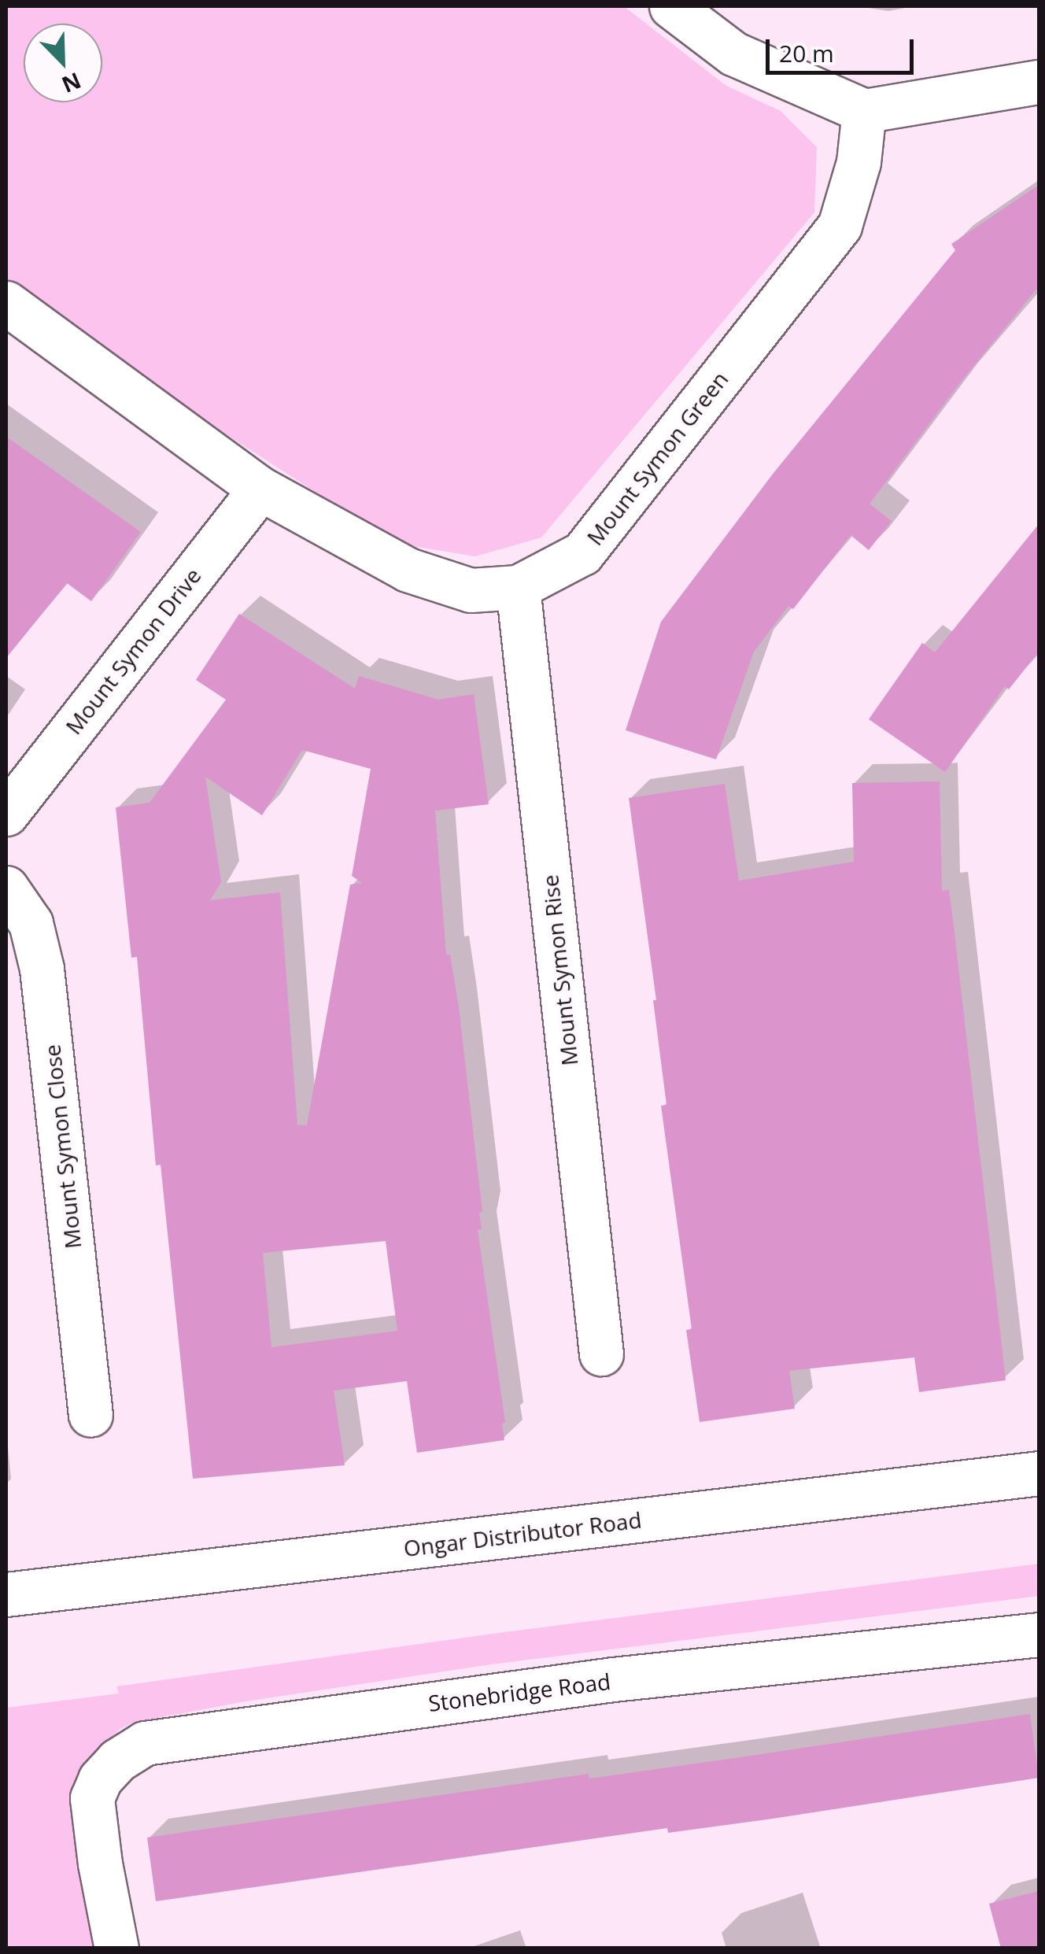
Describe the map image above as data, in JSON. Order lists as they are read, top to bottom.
{
  "streets": {
    "street": [
      "Mount Symon Green",
      "Mount Symon Drive",
      "Mount Symon Rise",
      "Mount Symon Close",
      "Ongar Distributor Road",
      "Stonebridge Road"
    ]
  },
  "crossings": [
    ["Mount Symon Green", "Mount Symon Drive"],
    ["Mount Symon Green", "Mount Symon Rise"]
  ],
  "scale_bar": "20 m",
  "north": "bottom right"
}
